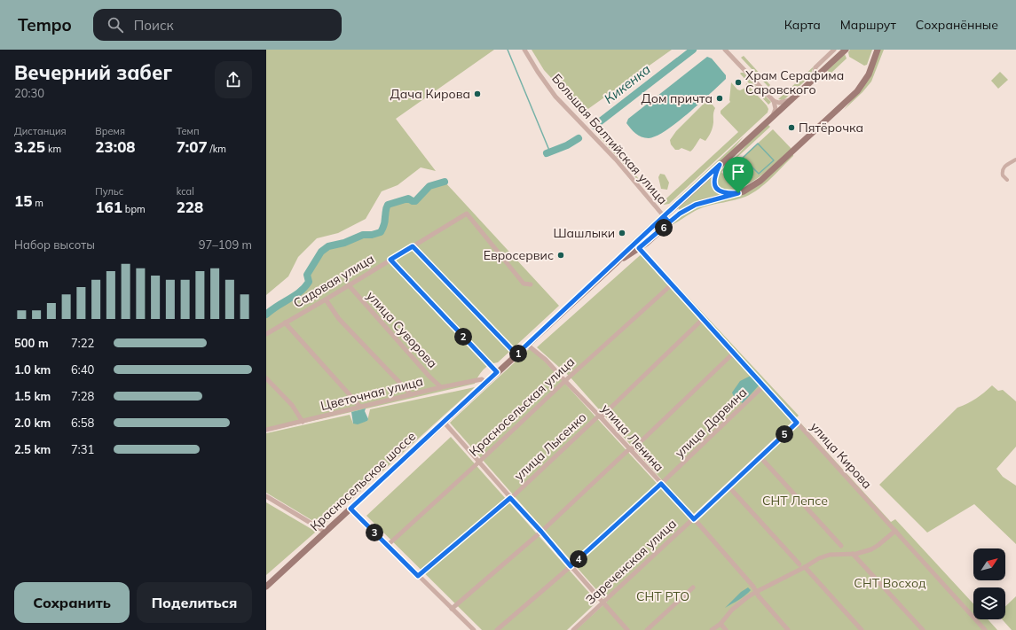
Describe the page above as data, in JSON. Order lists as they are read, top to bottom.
{
  "streets": {
    "main road": ["Красносельское шоссе"],
    "street": [
      "Большая Балтийская улица",
      "Садовая улица",
      "улица Суворова",
      "Цветочная улица",
      "Красносельская улица",
      "улица Дарвина",
      "улица Ленина",
      "улица Лысенко",
      "улица Кирова",
      "Зареченская улица"
    ]
  },
  "crossings": [
    ["Большая Балтийская улица", "Красносельское шоссе"],
    ["Садовая улица", "улица Суворова"],
    ["улица Суворова", "Цветочная улица"],
    ["Цветочная улица", "Красносельское шоссе"],
    ["Красносельская улица", "улица Ленина"],
    ["Красносельская улица", "улица Кирова"],
    ["улица Дарвина", "улица Ленина"],
    ["улица Дарвина", "улица Кирова"],
    ["улица Ленина", "улица Лысенко"],
    ["улица Ленина", "Красносельское шоссе"],
    ["улица Ленина", "Зареченская улица"],
    ["улица Лысенко", "улица Кирова"],
    ["улица Кирова", "Красносельское шоссе"],
    ["улица Кирова", "Зареченская улица"]
  ],
  "water": ["Кикенка"],
  "parks": ["СНТ Лепсе", "СНТ Восход", "СНТ РТО"],
  "places": [
    "Храм Серафима Саровского",
    "Дача Кирова",
    "Дом причта",
    "Пятёрочка",
    "Шашлыки",
    "Евросервис"
  ],
  "north": "top right",
  "page": {
    "header": "Tempo",
    "search": "Поиск",
    "nav": ["Карта", "Маршрут", "Сохранённые"],
    "heading": ["Вечерний забег", "20:30"],
    "stats": [
      ["Дистанция", "3.25 km"],
      ["Время", "23:08"],
      ["Темп", "7:07 /km"],
      ["15 m"],
      ["Пульс", "161 bpm"],
      ["kcal", "228"]
    ],
    "pins": [
      "6",
      "2",
      "1",
      "5",
      "3",
      "4"
    ],
    "chart": ["Набор высоты", "97–109 m"],
    "list": [
      {
        "name": "500 m",
        "note": "7:22"
      },
      {
        "name": "1.0 km",
        "note": "6:40"
      },
      {
        "name": "1.5 km",
        "note": "7:28"
      },
      {
        "name": "2.0 km",
        "note": "6:58"
      },
      {
        "name": "2.5 km",
        "note": "7:31"
      }
    ],
    "buttons": ["Сохранить", "Поделиться"]
  }
}
